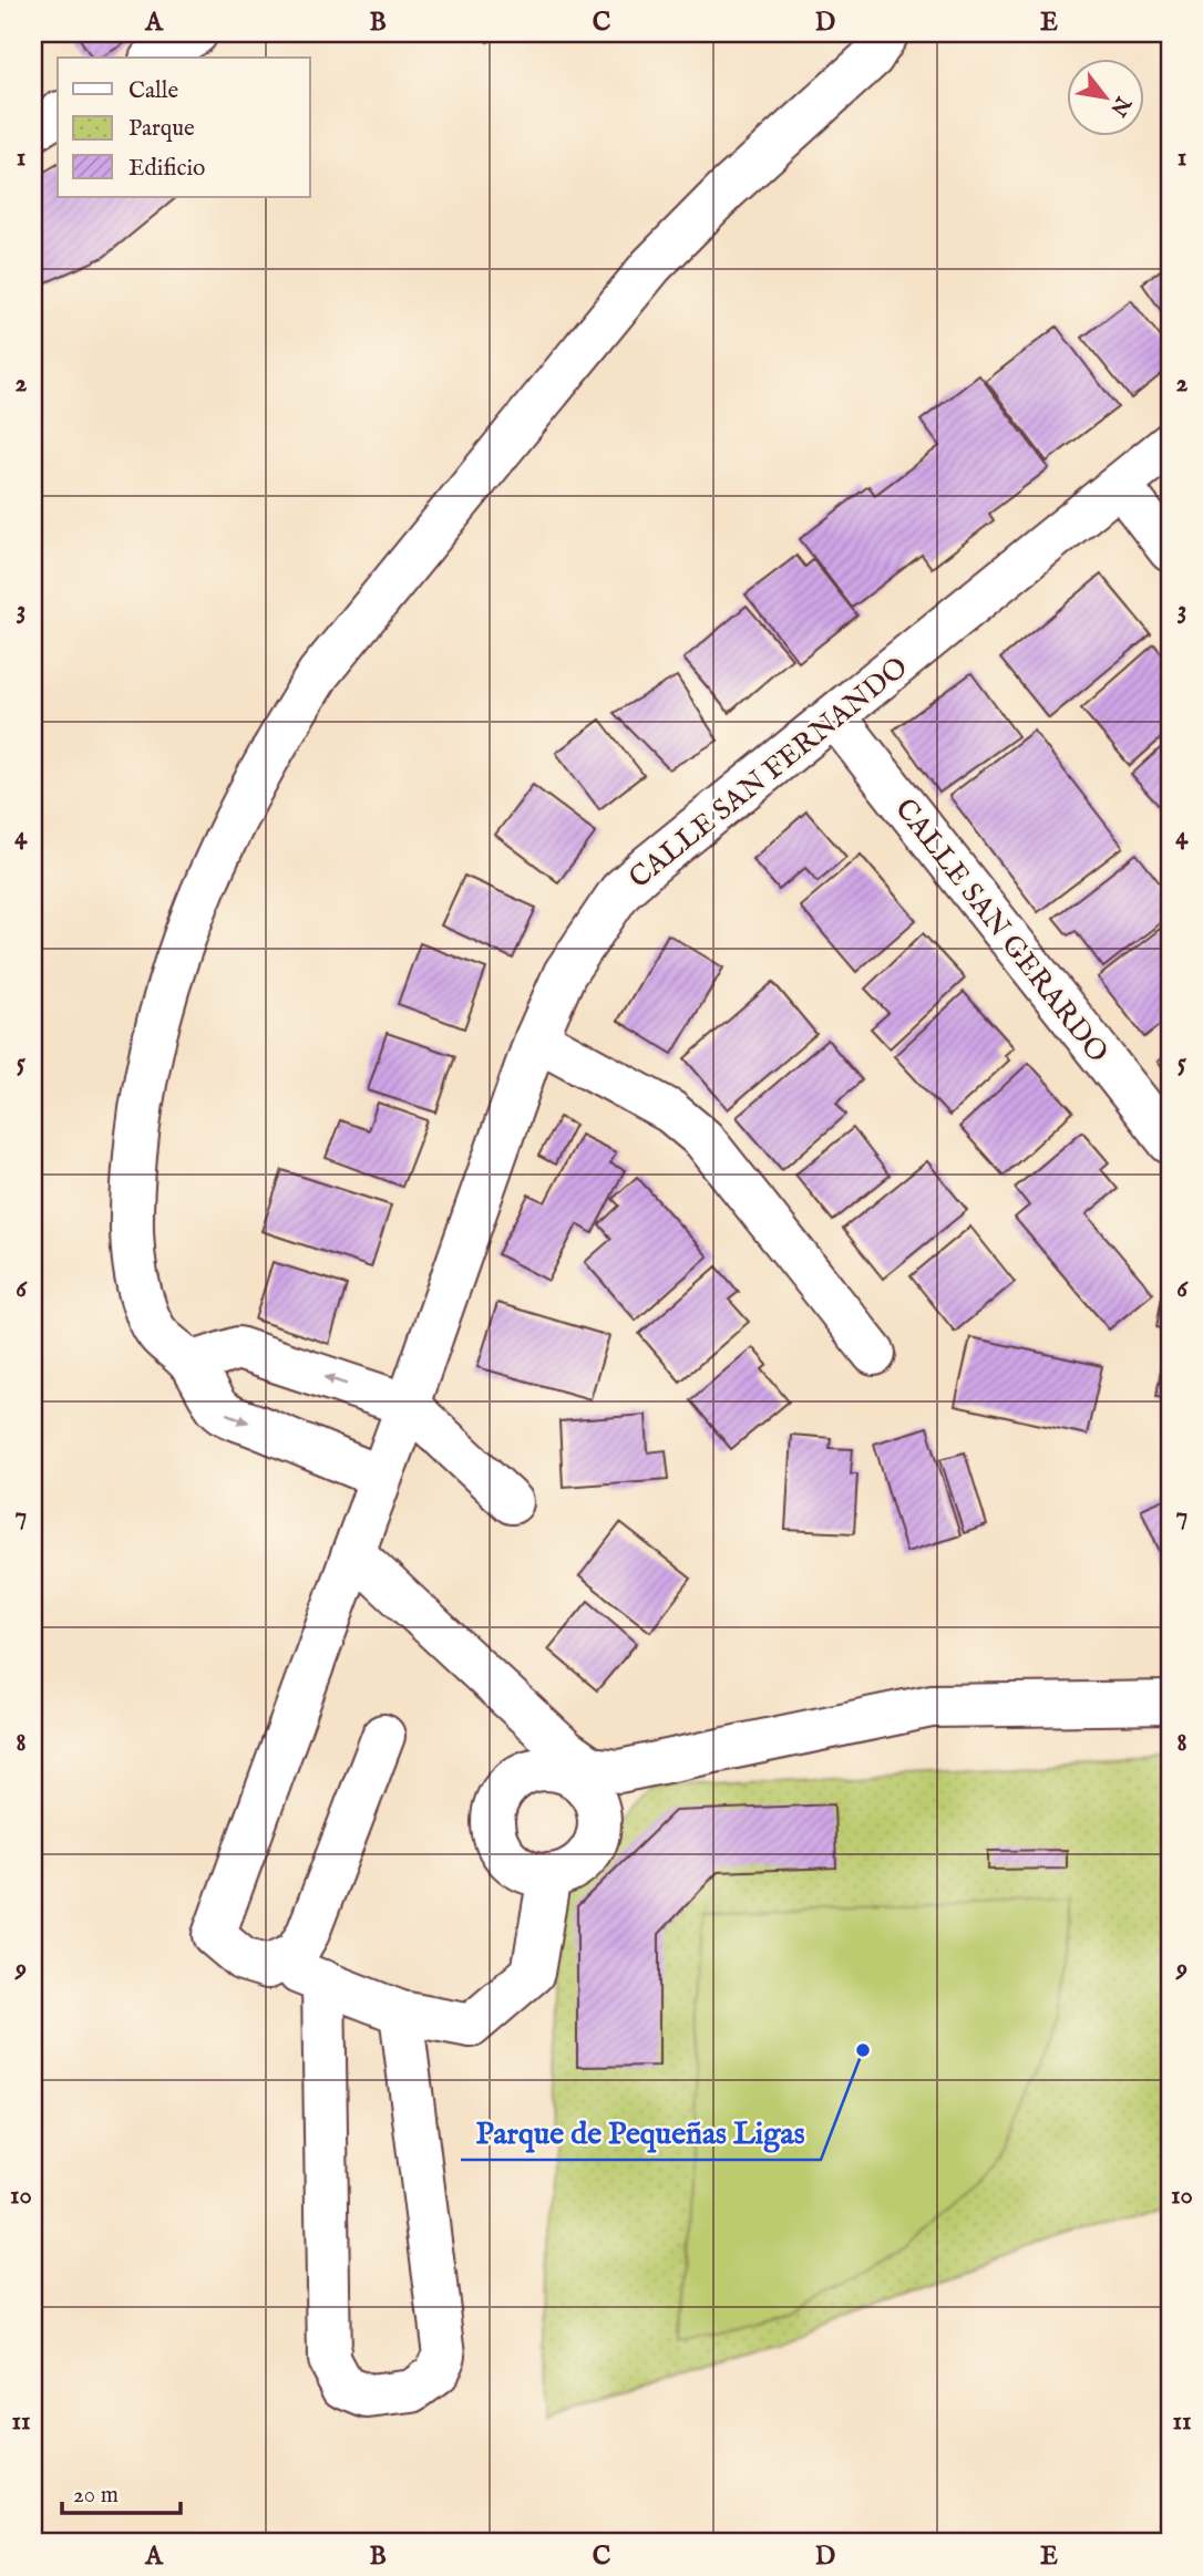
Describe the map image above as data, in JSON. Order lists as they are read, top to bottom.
{
  "streets": {
    "street": ["CALLE SAN FERNANDO", "CALLE SAN GERARDO"]
  },
  "crossings": [
    ["CALLE SAN FERNANDO", "CALLE SAN GERARDO"]
  ],
  "places": ["Parque de Pequeñas Ligas"],
  "legend": ["Calle", "Parque", "Edificio"],
  "scale_bar": "20 m",
  "north": "bottom right",
  "grid": {
    "columns": [
      "A",
      "B",
      "C",
      "D",
      "E"
    ],
    "rows": [
      "1",
      "2",
      "3",
      "4",
      "5",
      "6",
      "7",
      "8",
      "9",
      "10",
      "11"
    ]
  }
}
